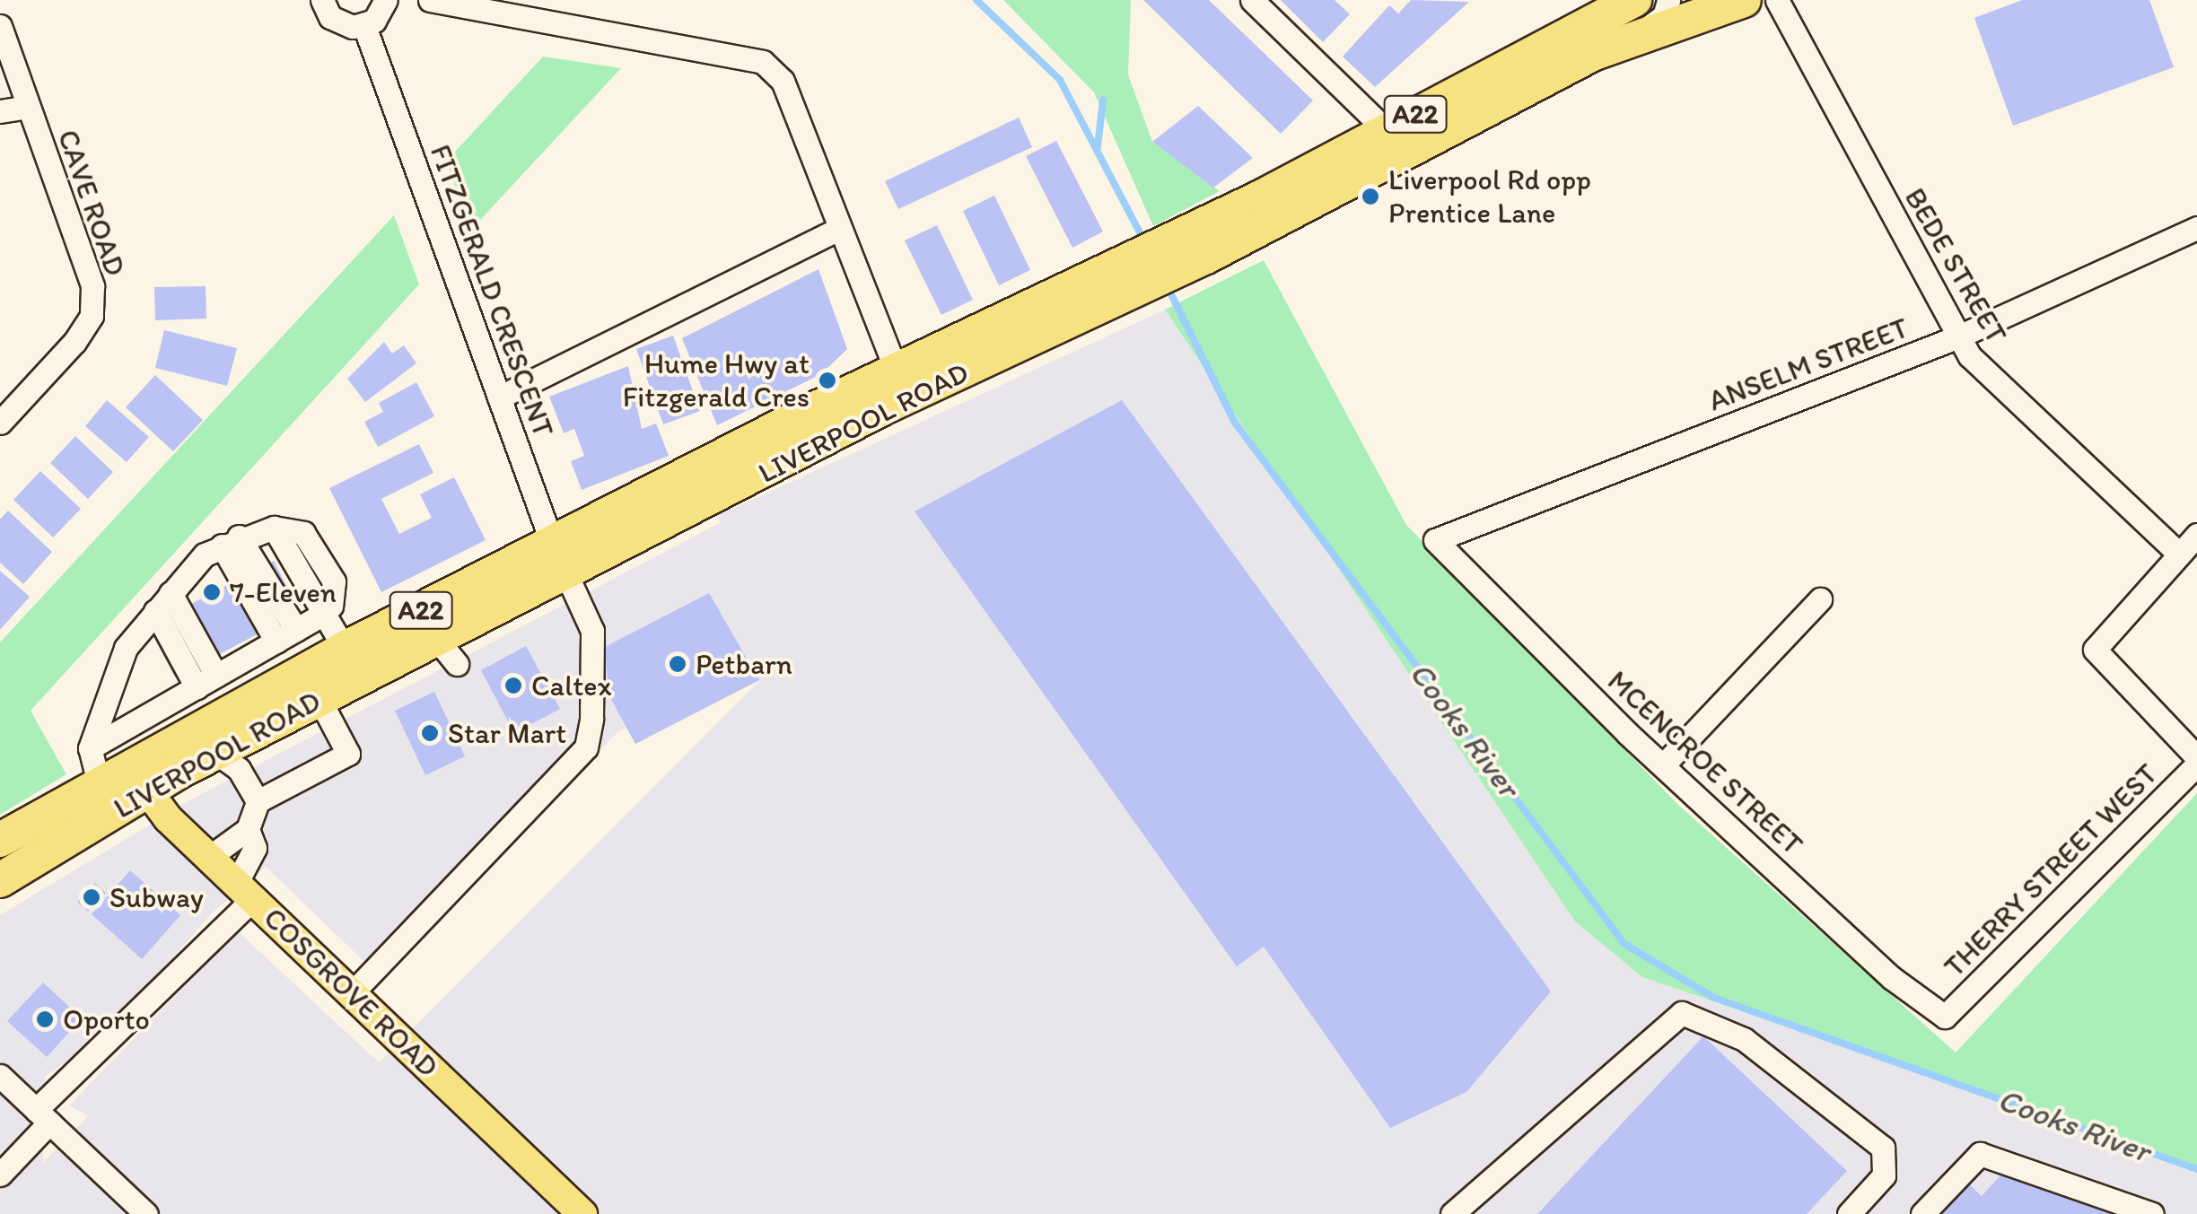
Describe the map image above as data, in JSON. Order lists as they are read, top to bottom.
{
  "streets": {
    "highway": ["A22", "LIVERPOOL ROAD"],
    "main road": ["COSGROVE ROAD"],
    "street": [
      "CAVE ROAD",
      "BEDE STREET",
      "FITZGERALD CRESCENT",
      "ANSELM STREET",
      "MCENCROE STREET",
      "THERRY STREET WEST"
    ]
  },
  "crossings": [
    ["BEDE STREET", "ANSELM STREET"],
    ["FITZGERALD CRESCENT", "LIVERPOOL ROAD"],
    ["FITZGERALD CRESCENT", "COSGROVE ROAD"],
    ["ANSELM STREET", "MCENCROE STREET"],
    ["LIVERPOOL ROAD", "COSGROVE ROAD"],
    ["MCENCROE STREET", "THERRY STREET WEST"]
  ],
  "water": ["Cooks River"],
  "places": [
    "Liverpool Rd opp Prentice Lane",
    "Hume Hwy at Fitzgerald Cres",
    "7-Eleven",
    "Petbarn",
    "Caltex",
    "Star Mart",
    "Subway",
    "Oporto"
  ]
}
